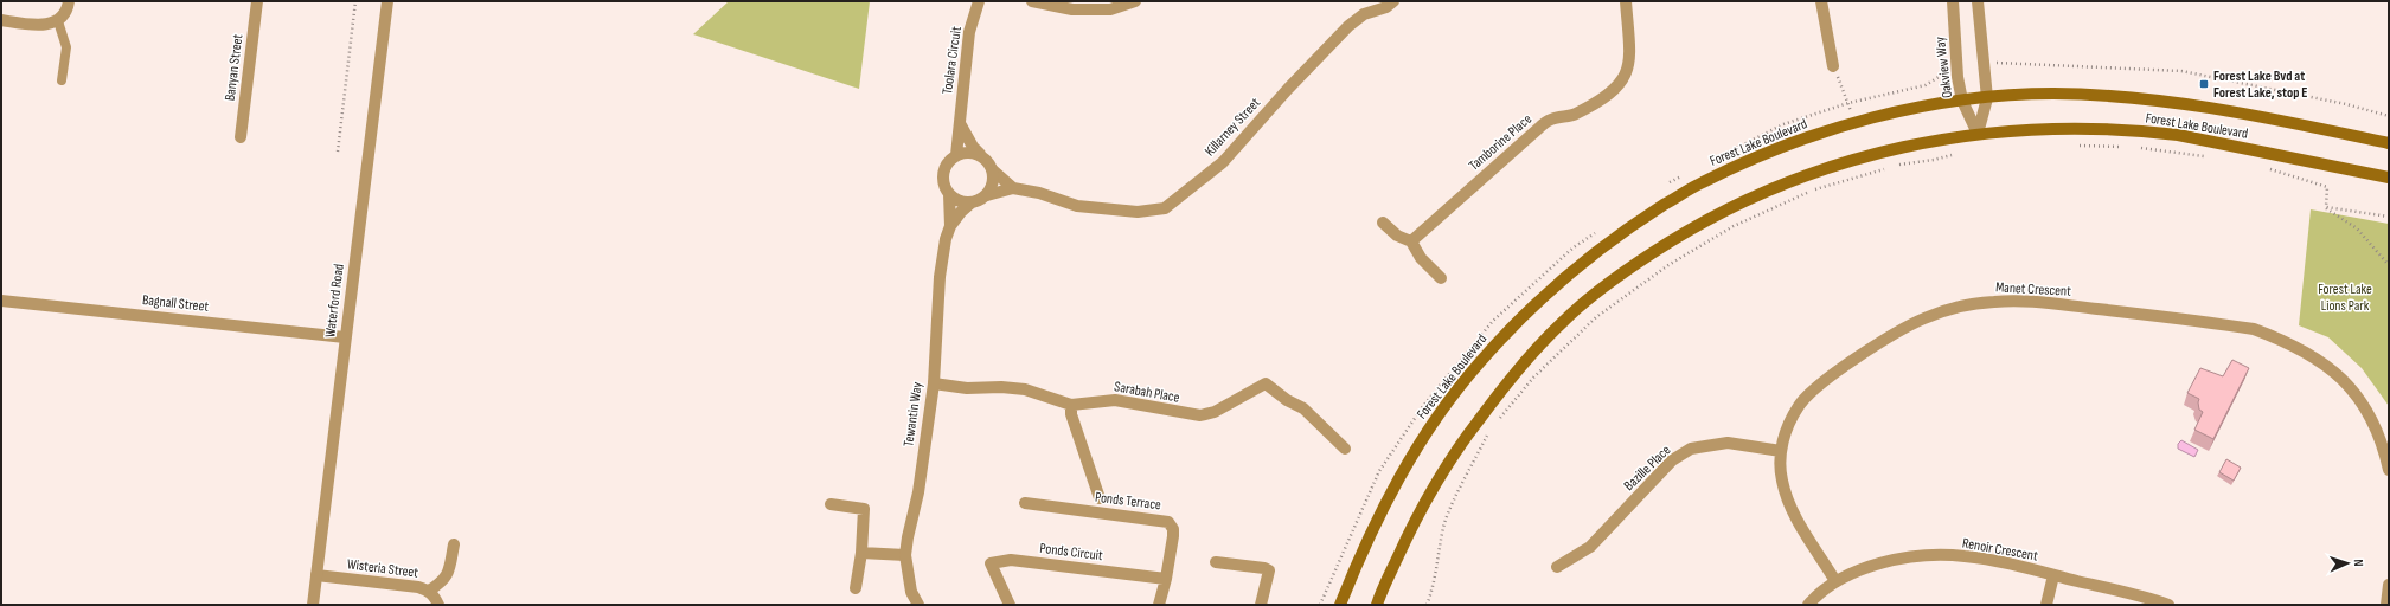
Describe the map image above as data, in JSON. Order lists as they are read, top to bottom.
{
  "streets": {
    "main road": ["Forest Lake Boulevard"],
    "street": [
      "Toolara Circuit",
      "Banyan Street",
      "Oakview Way",
      "Killarney Street",
      "Tamborine Place",
      "Manet Crescent",
      "Waterford Road",
      "Bagnall Street",
      "Sarabah Place",
      "Tewantin Way",
      "Bazille Place",
      "Ponds Terrace",
      "Renoir Crescent",
      "Ponds Circuit",
      "Wisteria Street"
    ]
  },
  "crossings": [
    ["Toolara Circuit", "Killarney Street"],
    ["Toolara Circuit", "Tewantin Way"],
    ["Oakview Way", "Forest Lake Boulevard"],
    ["Killarney Street", "Tewantin Way"],
    ["Manet Crescent", "Bazille Place"],
    ["Manet Crescent", "Renoir Crescent"],
    ["Waterford Road", "Bagnall Street"],
    ["Waterford Road", "Wisteria Street"],
    ["Sarabah Place", "Tewantin Way"],
    ["Ponds Terrace", "Ponds Circuit"]
  ],
  "parks": ["Forest Lake Lions Park"],
  "places": {
    "transit": ["Forest Lake Bvd at Forest Lake, stop E"]
  },
  "north": "right"
}
